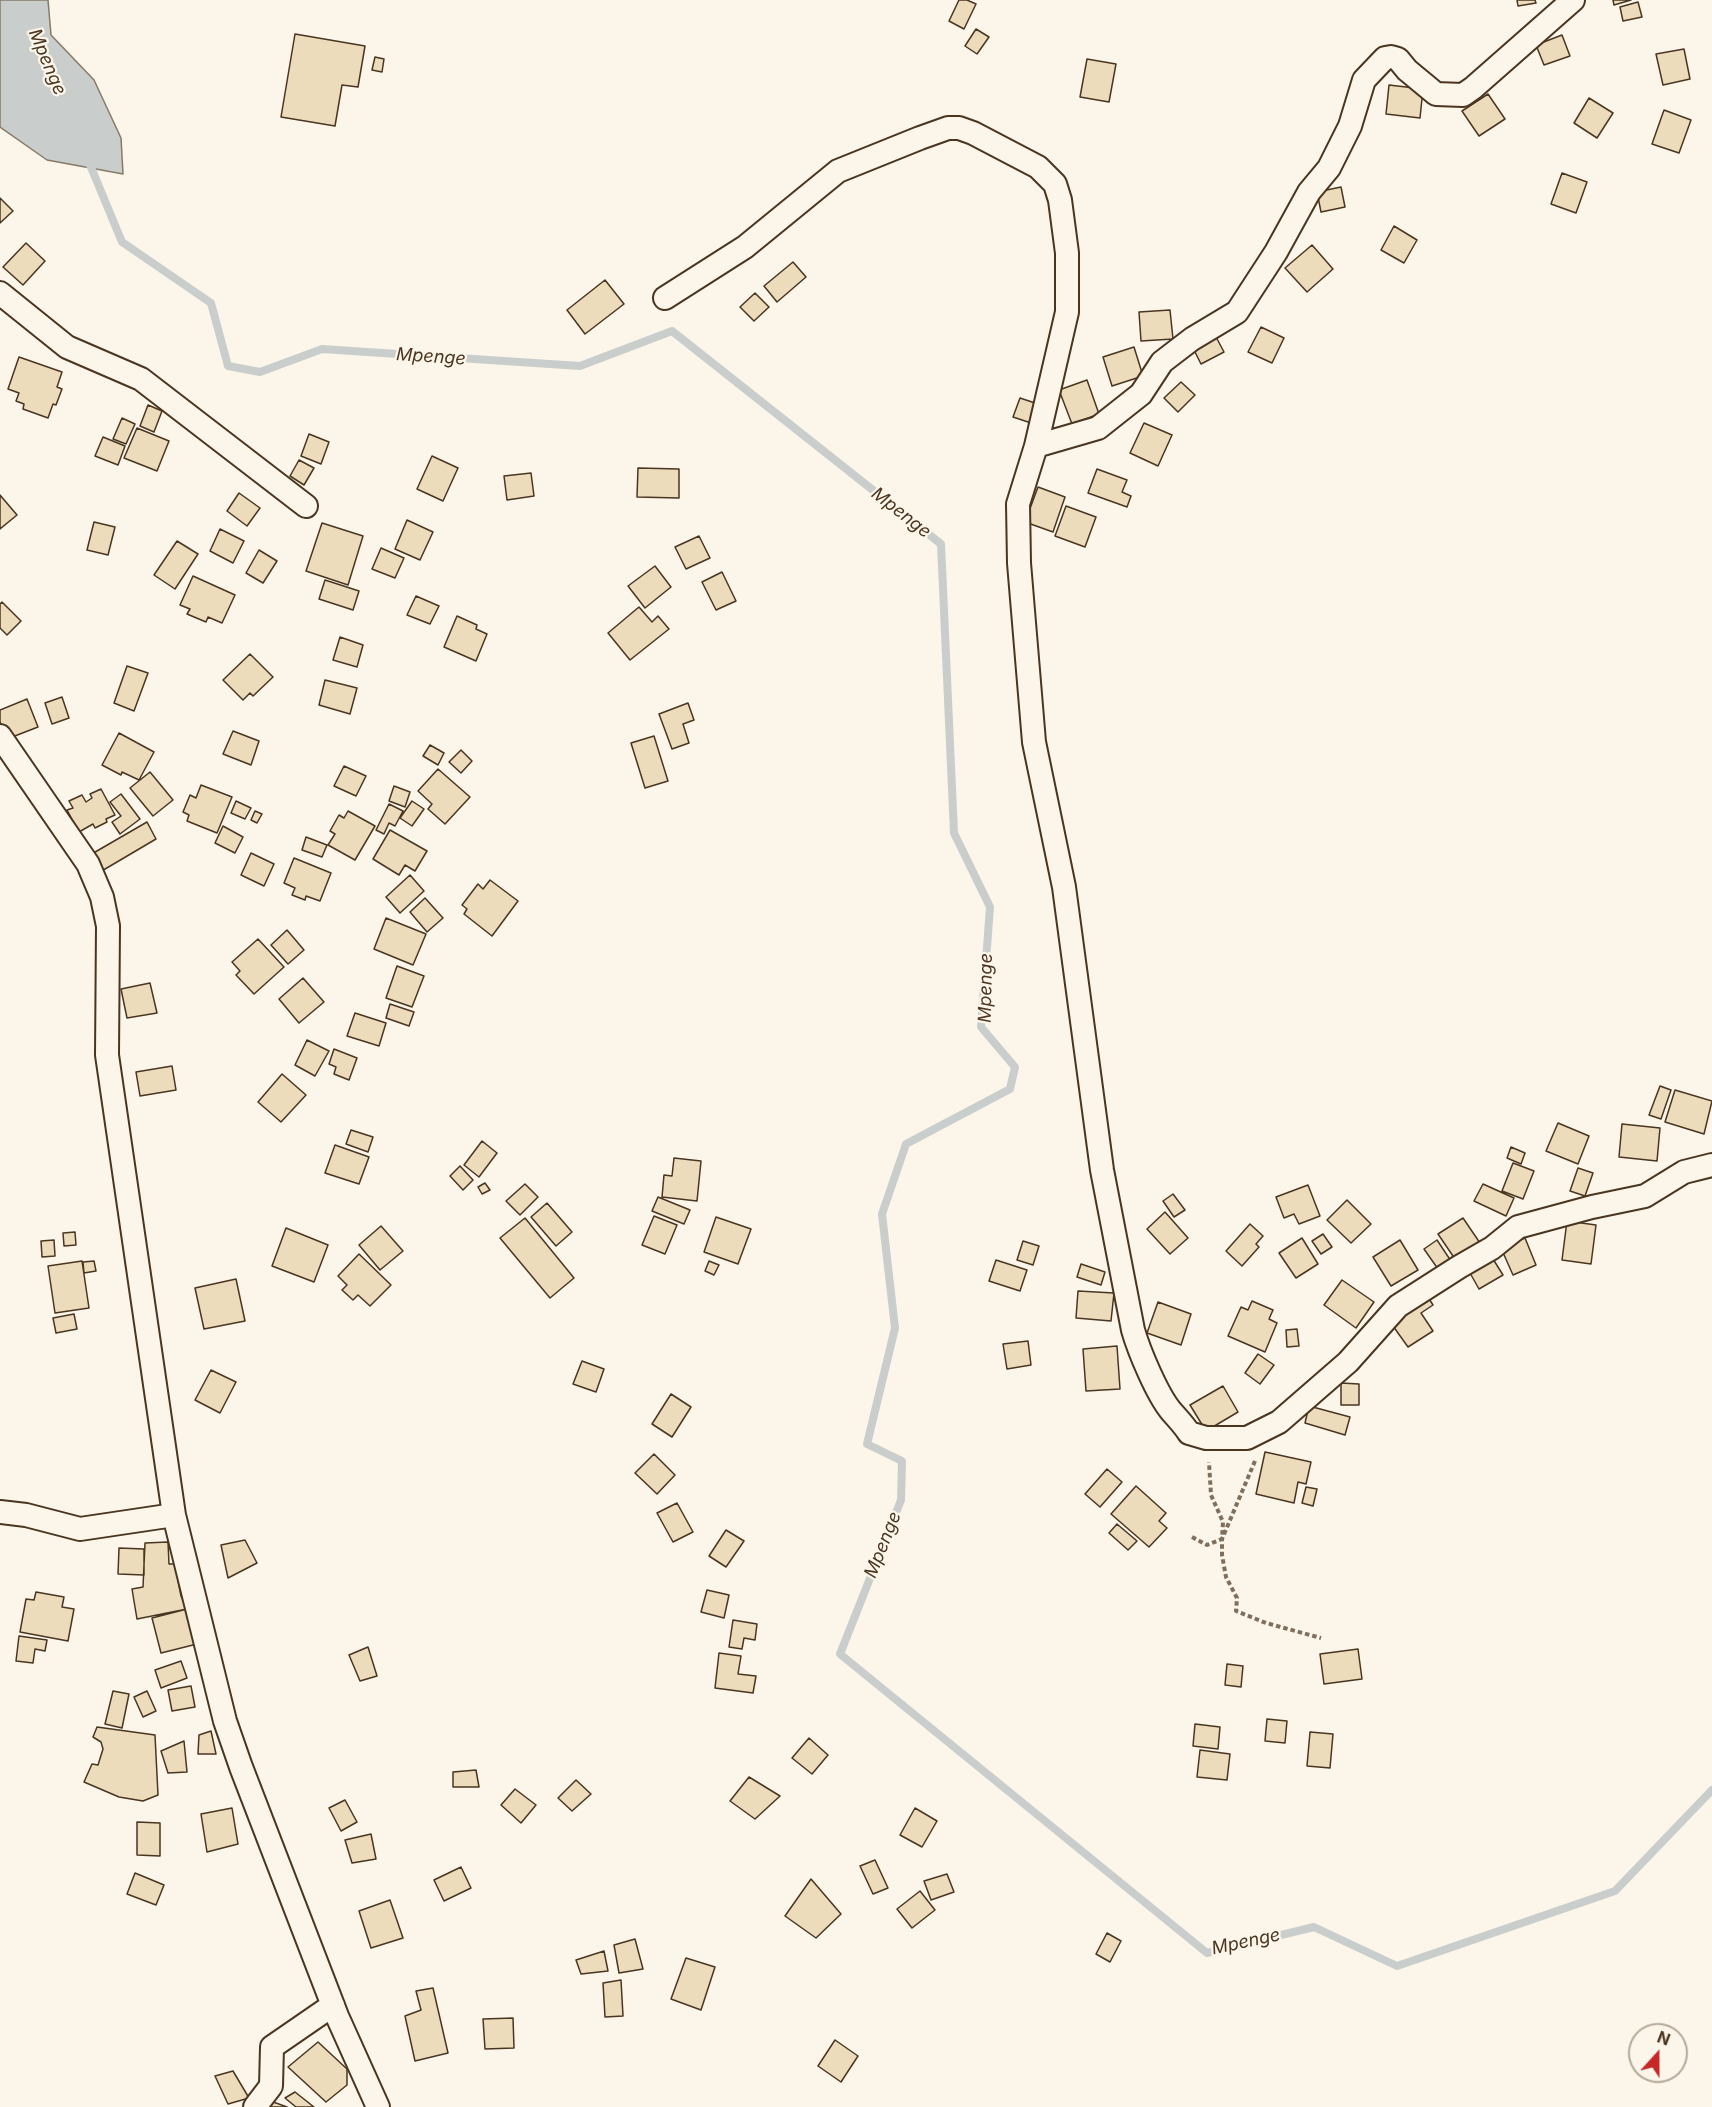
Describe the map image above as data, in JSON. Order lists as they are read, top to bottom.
{
  "water": ["Mpenge"],
  "north": "top"
}
